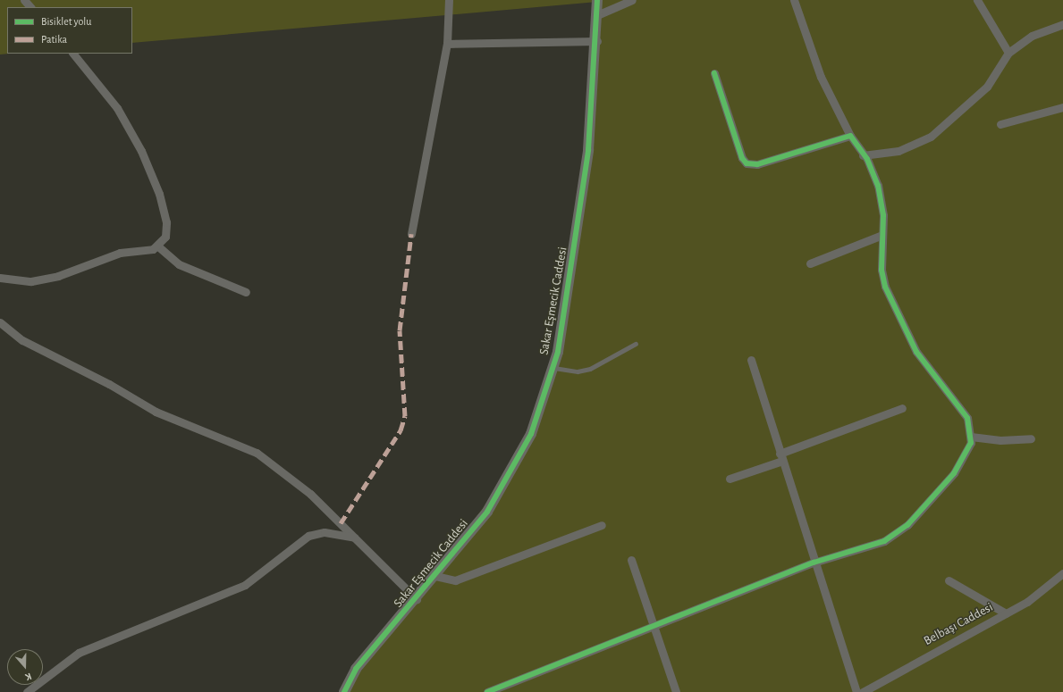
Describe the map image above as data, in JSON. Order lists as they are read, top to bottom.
{
  "streets": {
    "street": ["Sakar Eşmecik Caddesi", "Belbaşı Caddesi"]
  },
  "legend": ["Bisiklet yolu", "Patika"],
  "north": "bottom"
}
